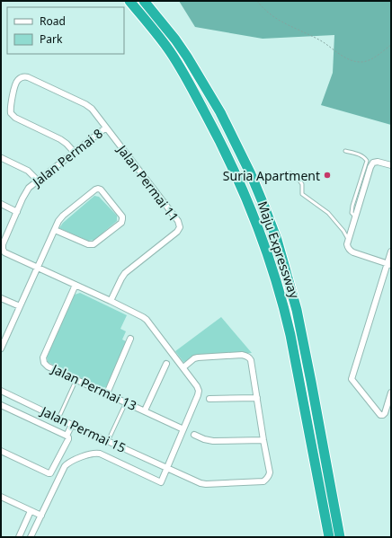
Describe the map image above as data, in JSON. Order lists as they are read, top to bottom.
{
  "streets": {
    "highway": ["Maju Expressway"],
    "street": [
      "Jalan Permai 8",
      "Jalan Permai 11",
      "Jalan Permai 13",
      "Jalan Permai 15"
    ]
  },
  "crossings": [
    ["Jalan Permai 8", "Jalan Permai 11"]
  ],
  "places": ["Suria Apartment"],
  "legend": ["Road", "Park"]
}
